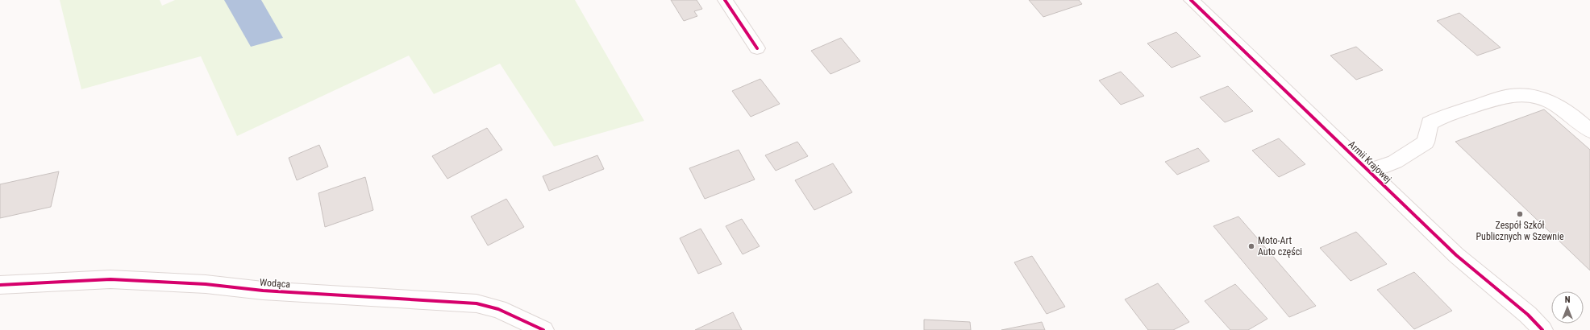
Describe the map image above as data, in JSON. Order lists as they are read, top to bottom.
{
  "streets": {
    "street": ["Armii Krajowej", "Wodąca"]
  },
  "places": ["Zespół Szkół Publicznych w Szewnie", "Moto-Art Auto części"],
  "north": "top"
}
